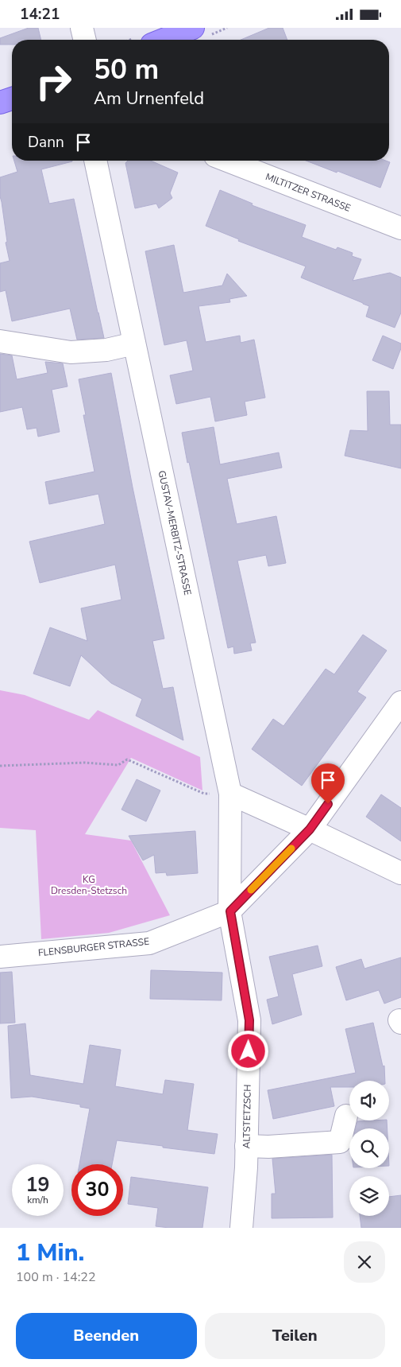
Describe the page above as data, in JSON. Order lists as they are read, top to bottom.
{
  "streets": {
    "street": [
      "MILTITZER STRASSE",
      "GUSTAV-MERBITZ-STRASSE",
      "FLENSBURGER STRASSE",
      "ALTSTETZSCH"
    ]
  },
  "crossings": [
    ["GUSTAV-MERBITZ-STRASSE", "FLENSBURGER STRASSE"],
    ["GUSTAV-MERBITZ-STRASSE", "ALTSTETZSCH"],
    ["FLENSBURGER STRASSE", "ALTSTETZSCH"]
  ],
  "parks": ["KG Dresden-Stetzsch"],
  "page": {
    "status": "14:21",
    "turn": ["50 m", "Am Urnenfeld"],
    "then": "Dann",
    "speed": "19 km/h",
    "limit": "30",
    "heading": ["1 Min.", "100 m · 14:22"],
    "buttons": ["Beenden", "Teilen"]
  }
}
